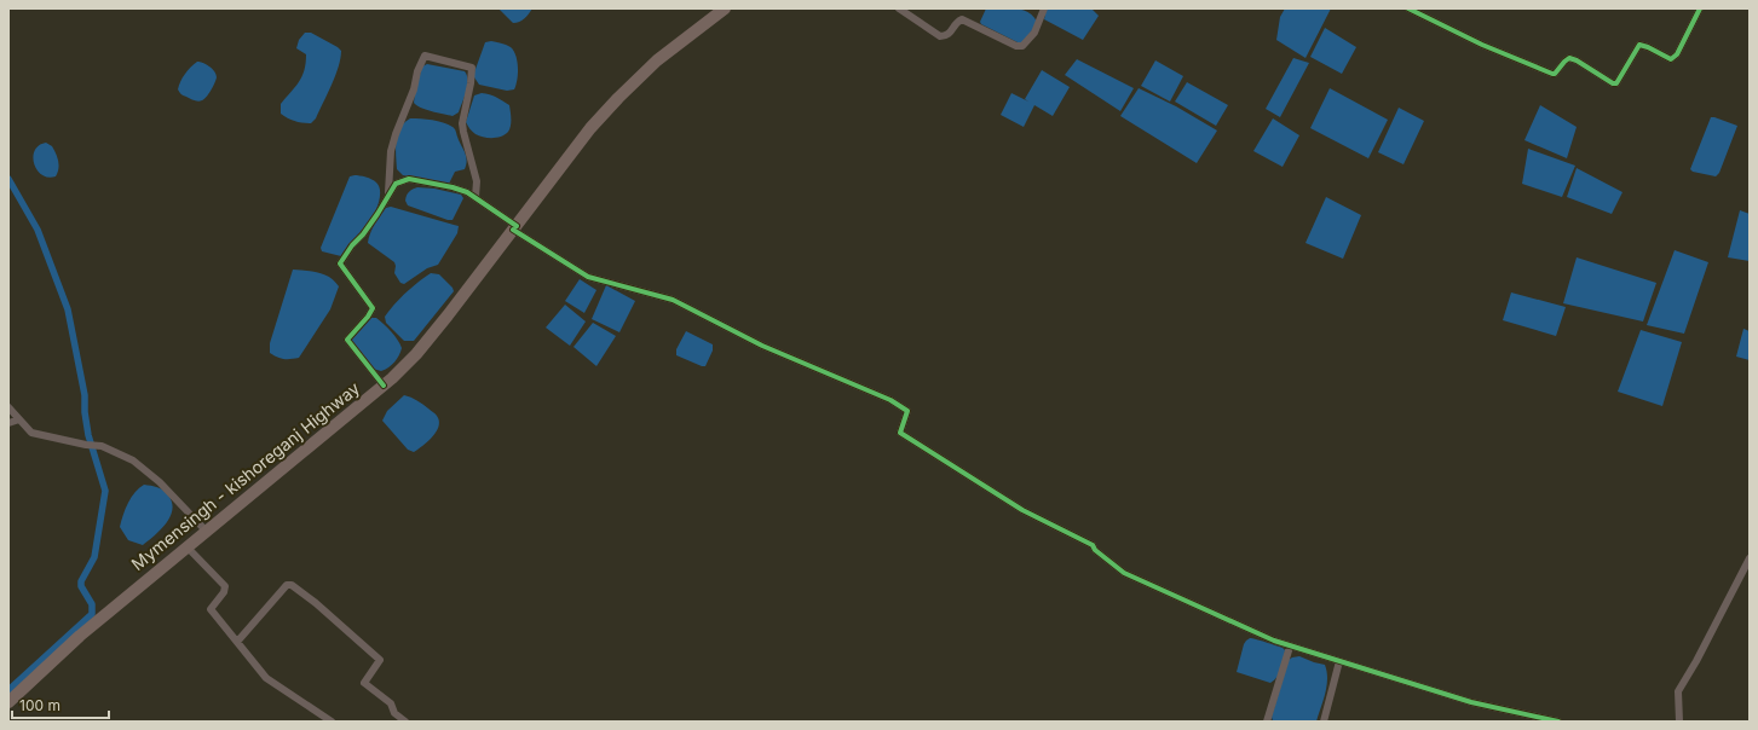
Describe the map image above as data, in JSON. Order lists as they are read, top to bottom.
{
  "streets": {
    "main road": ["Mymensingh - kishoreganj Highway"]
  },
  "scale_bar": "100 m"
}
